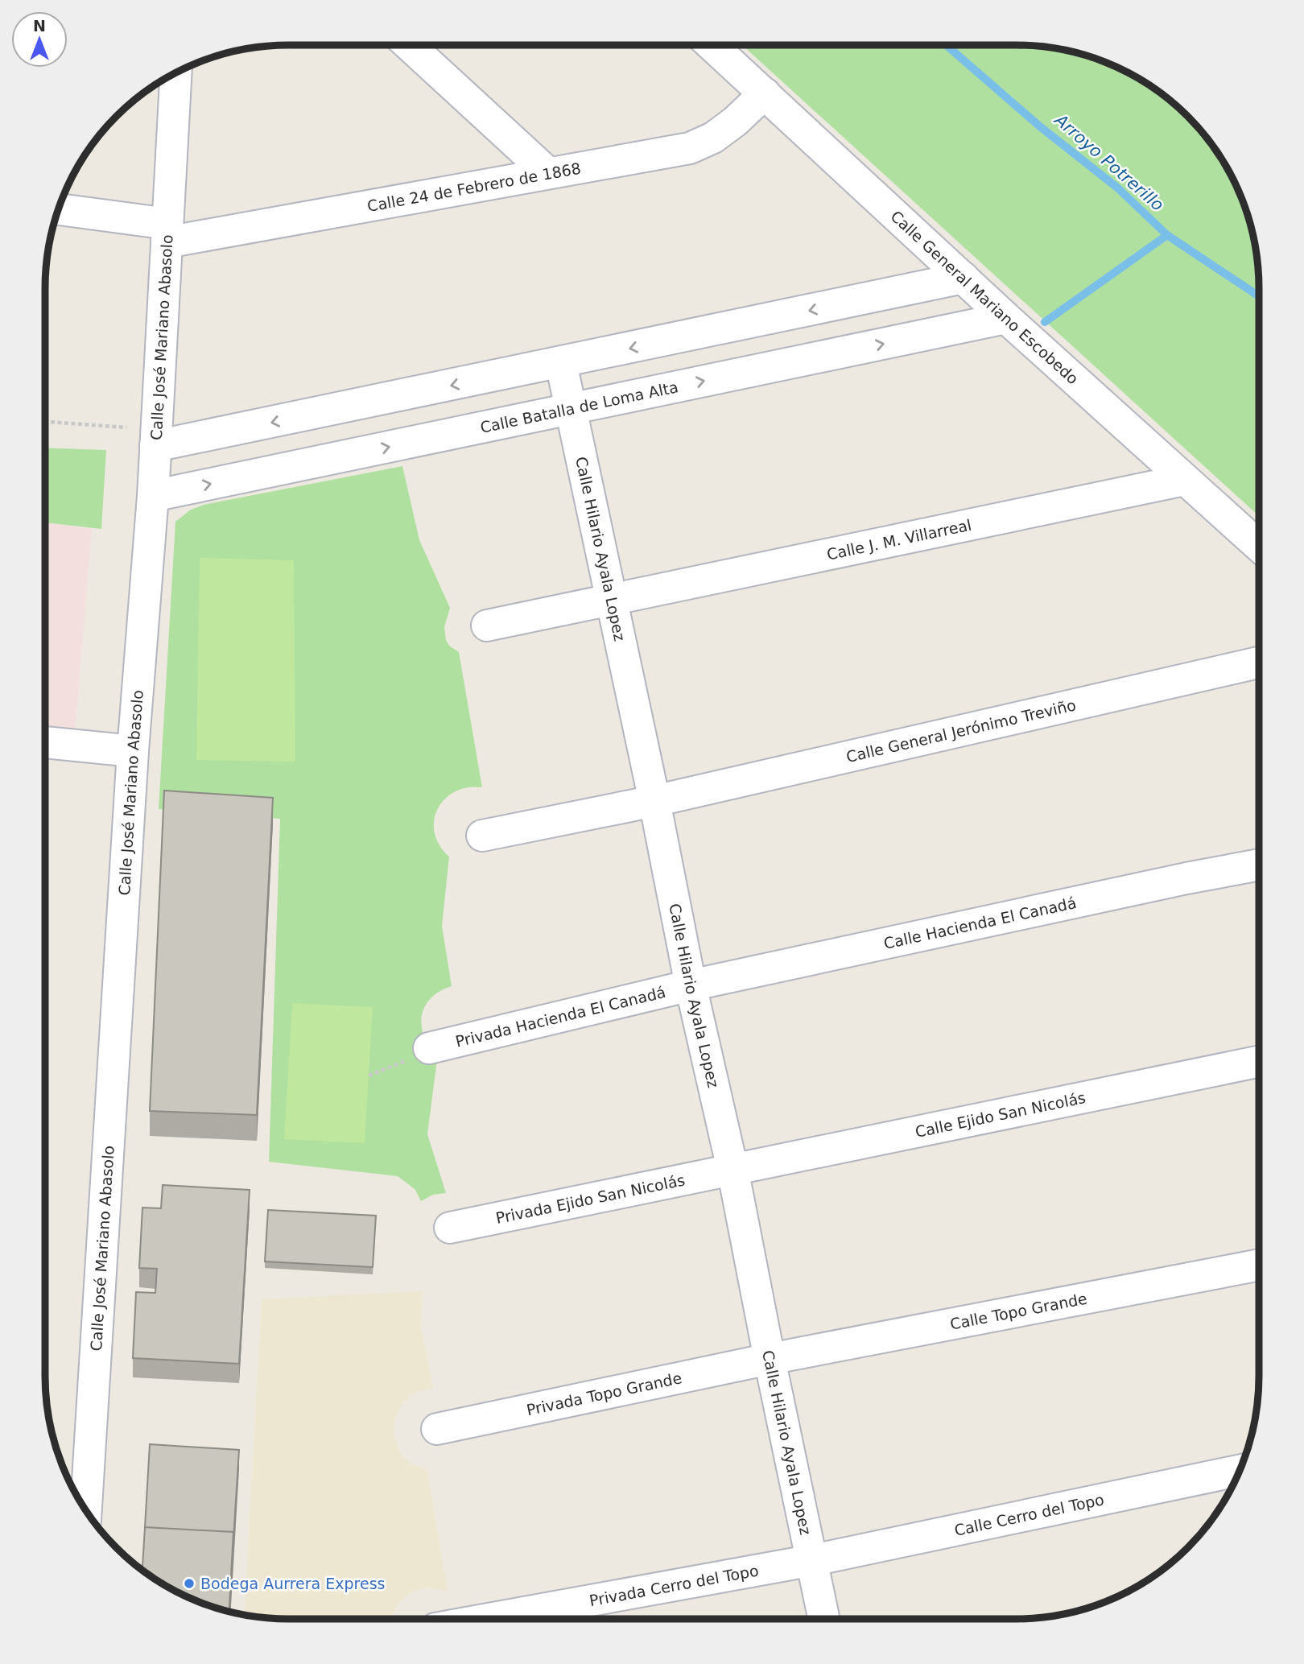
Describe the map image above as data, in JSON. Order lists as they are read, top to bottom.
{
  "streets": {
    "street": [
      "Calle 24 de Febrero de 1868",
      "Calle General Mariano Escobedo",
      "Calle José Mariano Abasolo",
      "Calle Batalla de Loma Alta",
      "Calle J. M. Villarreal",
      "Calle Hilario Ayala Lopez",
      "Calle General Jerónimo Treviño",
      "Calle Hacienda El Canadá",
      "Privada Hacienda El Canadá",
      "Calle Ejido San Nicolás",
      "Privada Ejido San Nicolás",
      "Calle Topo Grande",
      "Privada Topo Grande",
      "Calle Cerro del Topo",
      "Privada Cerro del Topo"
    ]
  },
  "crossings": [
    ["Calle 24 de Febrero de 1868", "Calle General Mariano Escobedo"],
    ["Calle 24 de Febrero de 1868", "Calle José Mariano Abasolo"],
    ["Calle General Mariano Escobedo", "Calle Batalla de Loma Alta"],
    ["Calle General Mariano Escobedo", "Calle J. M. Villarreal"],
    ["Calle José Mariano Abasolo", "Calle Batalla de Loma Alta"],
    ["Calle Batalla de Loma Alta", "Calle Hilario Ayala Lopez"],
    ["Calle J. M. Villarreal", "Calle Hilario Ayala Lopez"],
    ["Calle Hilario Ayala Lopez", "Calle General Jerónimo Treviño"],
    ["Calle Hilario Ayala Lopez", "Calle Hacienda El Canadá"],
    ["Calle Hilario Ayala Lopez", "Privada Hacienda El Canadá"],
    ["Calle Hilario Ayala Lopez", "Calle Ejido San Nicolás"],
    ["Calle Hilario Ayala Lopez", "Privada Ejido San Nicolás"],
    ["Calle Hilario Ayala Lopez", "Calle Topo Grande"],
    ["Calle Hilario Ayala Lopez", "Privada Topo Grande"],
    ["Calle Hilario Ayala Lopez", "Calle Cerro del Topo"],
    ["Calle Hilario Ayala Lopez", "Privada Cerro del Topo"],
    ["Calle Hacienda El Canadá", "Privada Hacienda El Canadá"],
    ["Calle Ejido San Nicolás", "Privada Ejido San Nicolás"],
    ["Calle Topo Grande", "Privada Topo Grande"],
    ["Calle Cerro del Topo", "Privada Cerro del Topo"]
  ],
  "water": ["Arroyo Potrerillo"],
  "places": ["Bodega Aurrera Express"],
  "north": "top"
}
